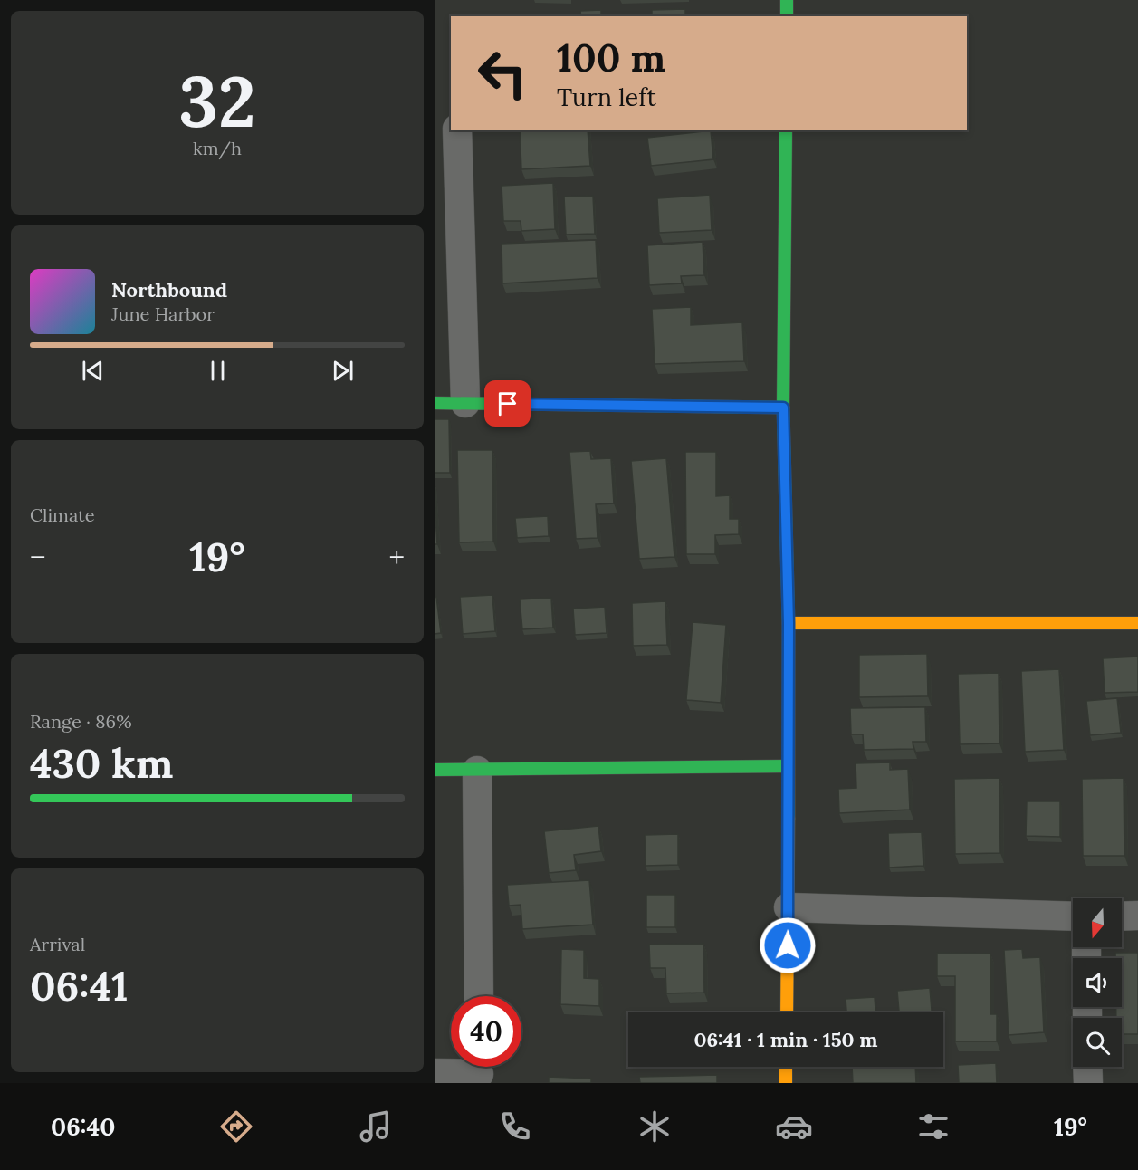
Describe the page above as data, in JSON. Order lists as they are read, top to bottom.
{
  "north": "bottom",
  "page": {
    "tile": [
      ["32", "km/h"],
      "Climate",
      ["Range · 86%", "430 km"],
      ["Arrival", "06:41"]
    ],
    "turn": ["100 m", "Turn left"],
    "song": ["Northbound", "June Harbor"],
    "heat": ["−", "19°", "+"],
    "limit": "40",
    "trip": "06:41 · 1 min · 150 m",
    "tabs": ["06:40", "19°"]
  }
}
